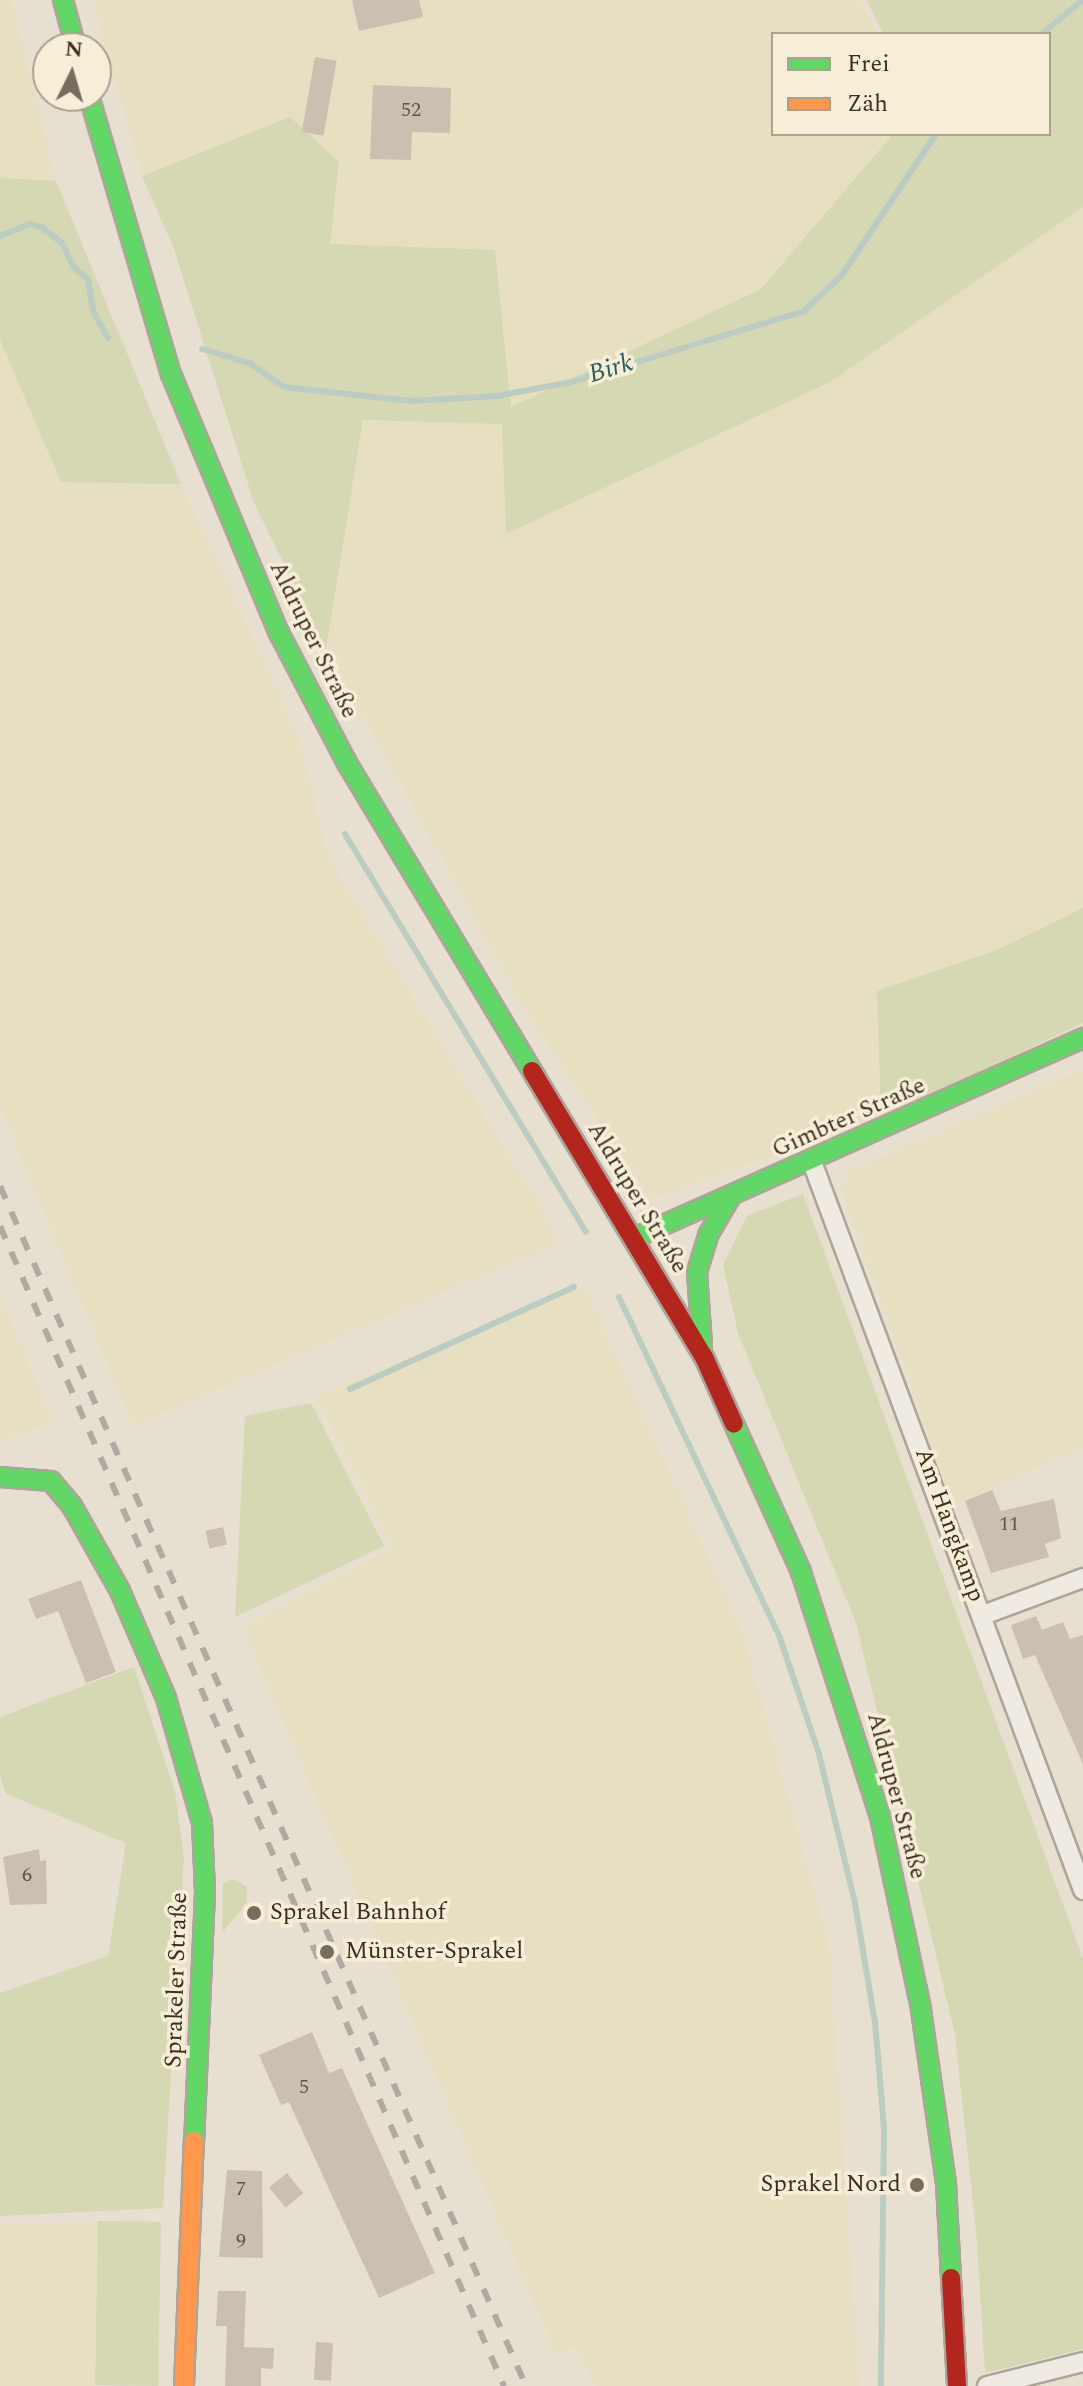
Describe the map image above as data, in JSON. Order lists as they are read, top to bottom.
{
  "streets": {
    "main road": ["Aldruper Straße", "Gimbter Straße", "Sprakeler Straße"],
    "street": ["Am Hangkamp"]
  },
  "crossings": [
    ["Aldruper Straße", "Gimbter Straße"],
    ["Gimbter Straße", "Am Hangkamp"]
  ],
  "water": ["Birk"],
  "places": ["Sprakel Bahnhof", "Münster-Sprakel", "Sprakel Nord"],
  "house_numbers": [
    "52",
    "11",
    "6",
    "5",
    "7",
    "9"
  ],
  "legend": ["Frei", "Zäh"],
  "north": "top"
}
